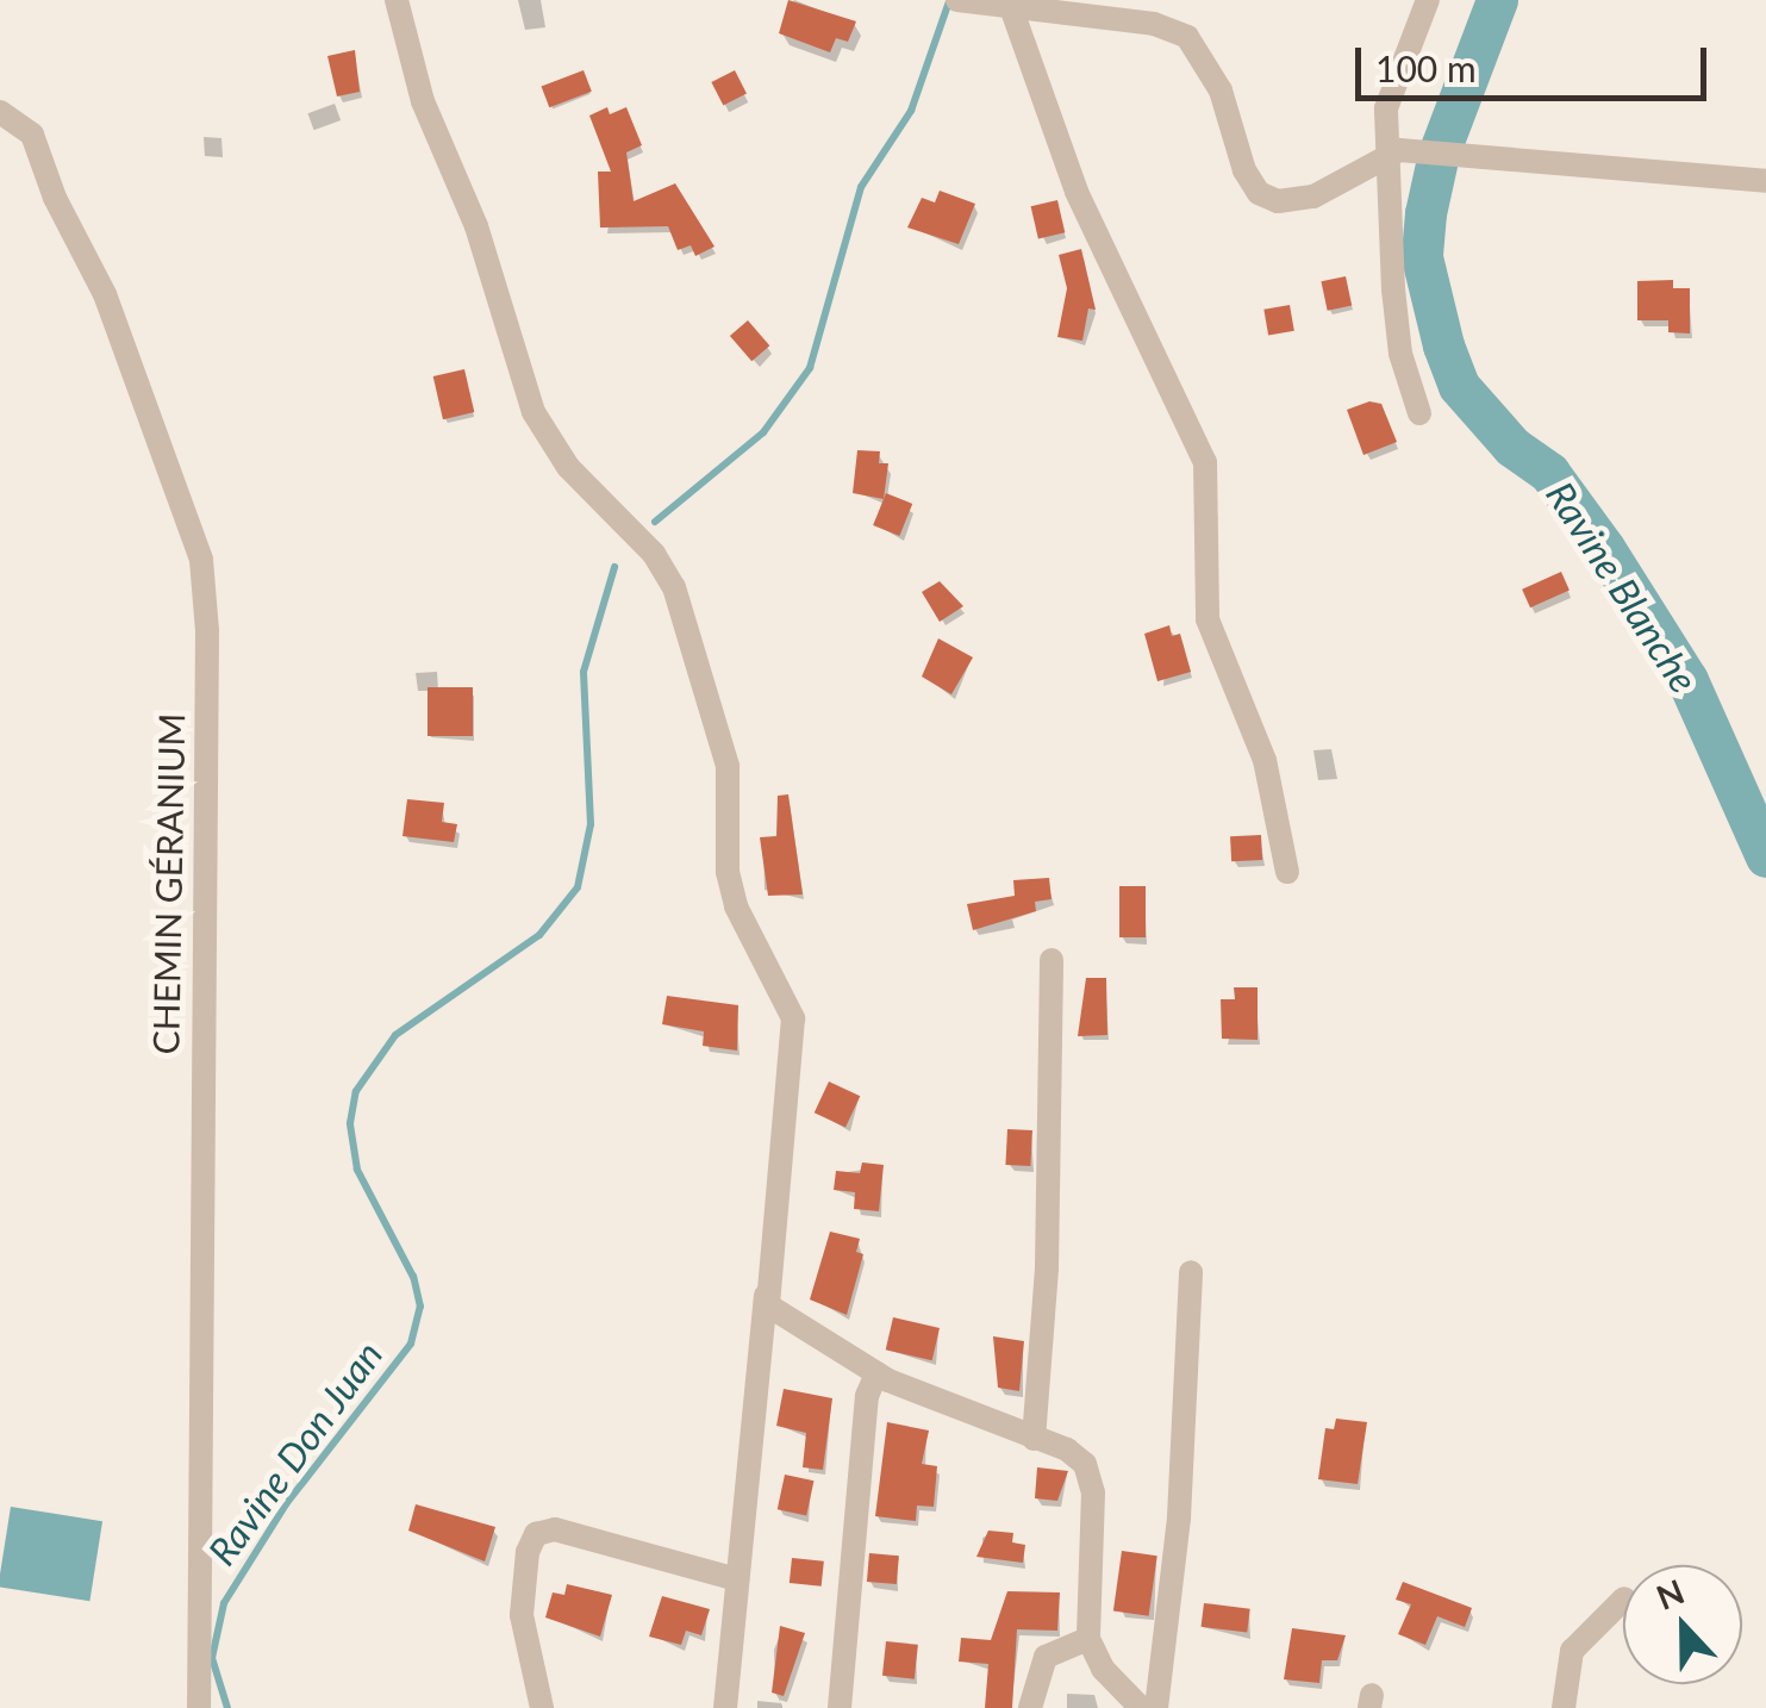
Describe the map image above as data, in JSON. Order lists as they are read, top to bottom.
{
  "streets": {
    "street": ["CHEMIN GÉRANIUM"]
  },
  "water": ["Ravine Blanche", "Ravine Don Juan"],
  "scale_bar": "100 m",
  "north": "top"
}
